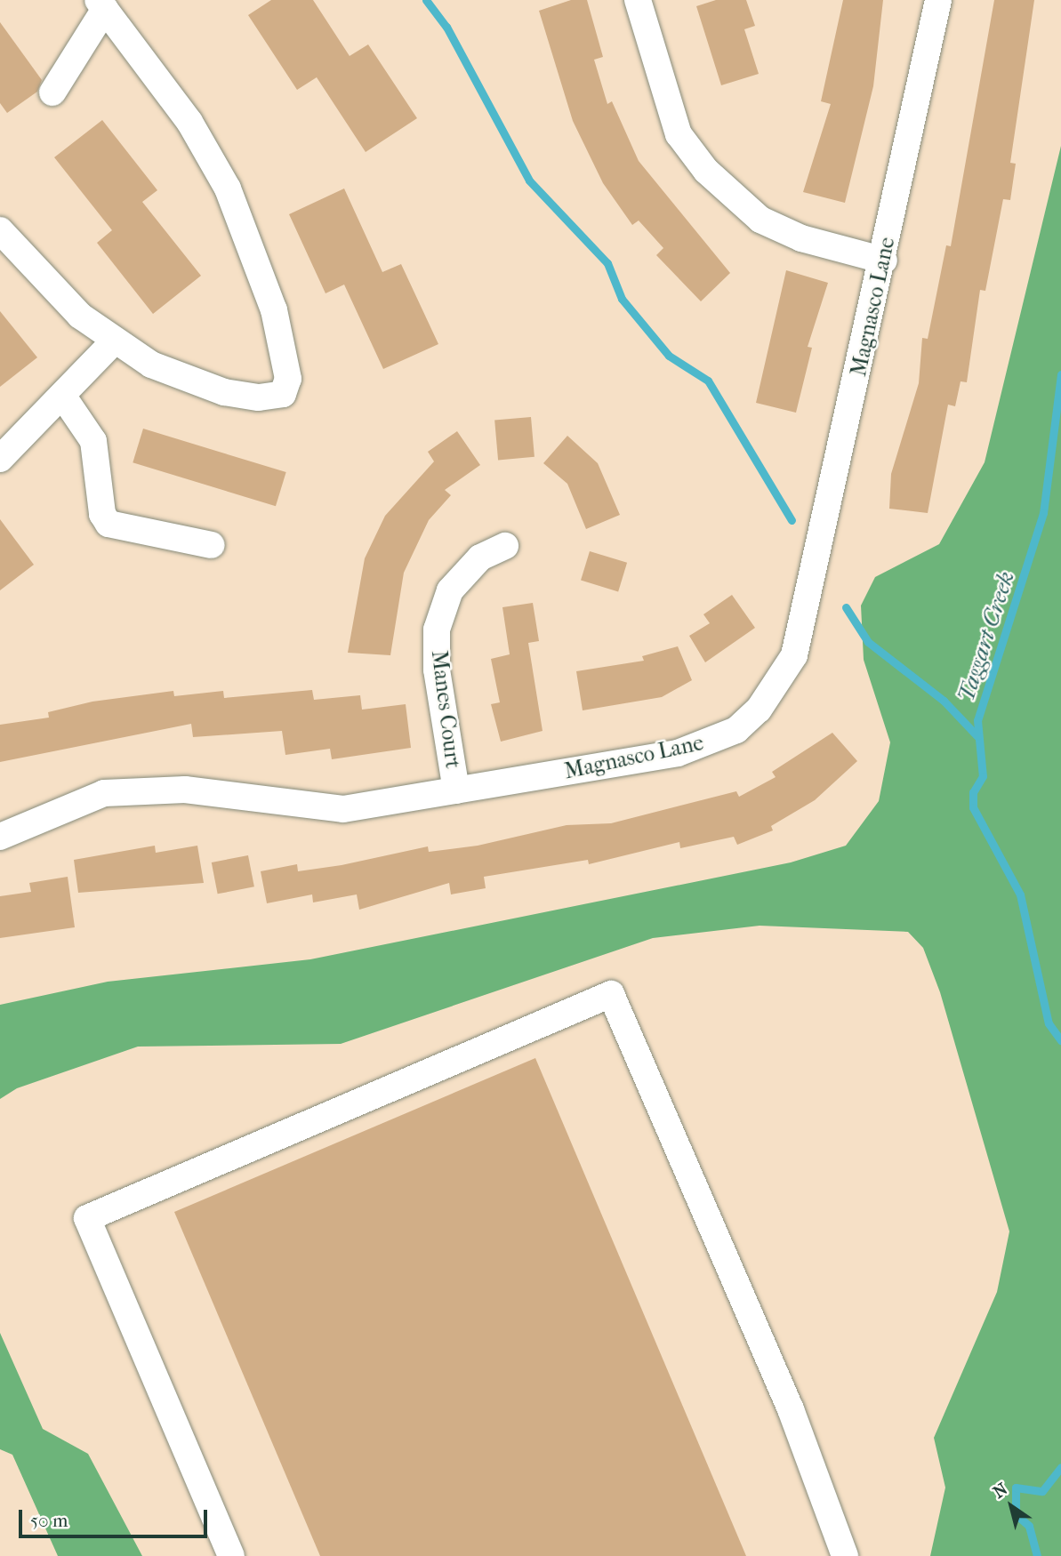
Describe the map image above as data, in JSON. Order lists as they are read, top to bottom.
{
  "streets": {
    "street": ["Magnasco Lane", "Manes Court"]
  },
  "crossings": [
    ["Magnasco Lane", "Manes Court"]
  ],
  "water": ["Taggart Creek"],
  "scale_bar": "50 m",
  "north": "top left"
}
